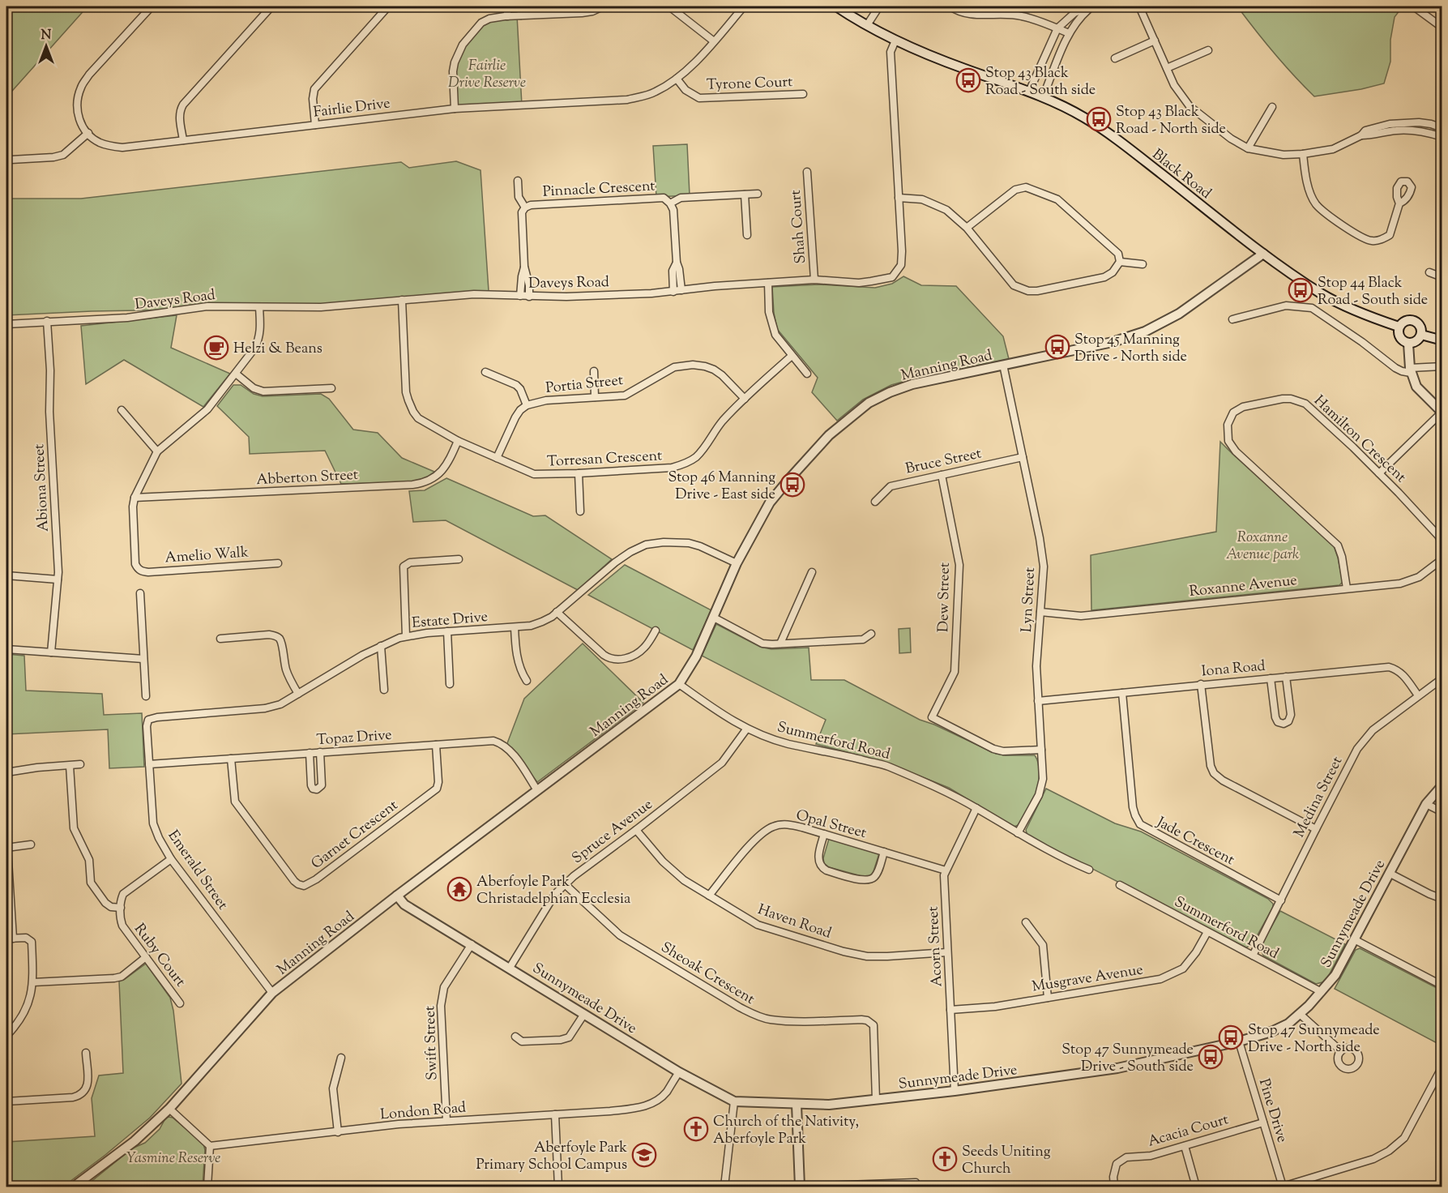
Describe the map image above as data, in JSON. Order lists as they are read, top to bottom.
{
  "streets": {
    "street": [
      "Tyrone Court",
      "Fairlie Drive",
      "Black Road",
      "Pinnacle Crescent",
      "Shah Court",
      "Daveys Road",
      "Manning Road",
      "Portia Street",
      "Hamilton Crescent",
      "Torresan Crescent",
      "Bruce Street",
      "Abberton Street",
      "Abiona Street",
      "Amelio Walk",
      "Roxanne Avenue",
      "Dew Street",
      "Lyn Street",
      "Estate Drive",
      "Iona Road",
      "Topaz Drive",
      "Summerford Road",
      "Medina Street",
      "Opal Street",
      "Spruce Avenue",
      "Garnet Crescent",
      "Jade Crescent",
      "Emerald Street",
      "Sunnymeade Drive",
      "Haven Road",
      "Acorn Street",
      "Ruby Court",
      "Sheoak Crescent",
      "Musgrave Avenue",
      "Swift Street",
      "London Road",
      "Pine Drive",
      "Acacia Court"
    ]
  },
  "crossings": [
    ["Tyrone Court", "Fairlie Drive"],
    ["Black Road", "Daveys Road"],
    ["Black Road", "Manning Road"],
    ["Pinnacle Crescent", "Daveys Road"],
    ["Shah Court", "Daveys Road"],
    ["Daveys Road", "Torresan Crescent"],
    ["Daveys Road", "Abiona Street"],
    ["Manning Road", "Lyn Street"],
    ["Manning Road", "Estate Drive"],
    ["Manning Road", "Topaz Drive"],
    ["Manning Road", "Summerford Road"],
    ["Manning Road", "Emerald Street"],
    ["Manning Road", "Sunnymeade Drive"],
    ["Portia Street", "Torresan Crescent"],
    ["Hamilton Crescent", "Roxanne Avenue"],
    ["Torresan Crescent", "Abberton Street"],
    ["Bruce Street", "Dew Street"],
    ["Bruce Street", "Lyn Street"],
    ["Abberton Street", "Amelio Walk"],
    ["Roxanne Avenue", "Lyn Street"],
    ["Dew Street", "Lyn Street"],
    ["Lyn Street", "Iona Road"],
    ["Lyn Street", "Summerford Road"],
    ["Estate Drive", "Emerald Street"],
    ["Iona Road", "Medina Street"],
    ["Iona Road", "Jade Crescent"],
    ["Topaz Drive", "Garnet Crescent"],
    ["Topaz Drive", "Emerald Street"],
    ["Summerford Road", "Medina Street"],
    ["Summerford Road", "Spruce Avenue"],
    ["Summerford Road", "Sunnymeade Drive"],
    ["Summerford Road", "Acorn Street"],
    ["Summerford Road", "Musgrave Avenue"],
    ["Medina Street", "Jade Crescent"],
    ["Opal Street", "Haven Road"],
    ["Opal Street", "Acorn Street"],
    ["Spruce Avenue", "Sunnymeade Drive"],
    ["Spruce Avenue", "Haven Road"],
    ["Spruce Avenue", "Sheoak Crescent"],
    ["Sunnymeade Drive", "Acorn Street"],
    ["Sunnymeade Drive", "Sheoak Crescent"],
    ["Sunnymeade Drive", "Swift Street"],
    ["Sunnymeade Drive", "London Road"],
    ["Sunnymeade Drive", "Pine Drive"],
    ["Haven Road", "Acorn Street"],
    ["Acorn Street", "Musgrave Avenue"],
    ["Swift Street", "London Road"],
    ["Pine Drive", "Acacia Court"]
  ],
  "parks": ["Fairlie Drive Reserve", "Roxanne Avenue park", "Yasmine Reserve"],
  "places": {
    "bus stop": [
      "Stop 43 Black Road - South side",
      "Stop 43 Black Road - North side",
      "Stop 44 Black Road - South side",
      "Stop 45 Manning Drive - North side",
      "Stop 46 Manning Drive - East side",
      "Stop 47 Sunnymeade Drive - North side",
      "Stop 47 Sunnymeade Drive - South side"
    ],
    "cafe": ["Helzi & Beans"],
    "temple": ["Aberfoyle Park Christadelphian Ecclesia"],
    "church": ["Church of the Nativity, Aberfoyle Park", "Seeds Uniting Church"],
    "school or university": ["Aberfoyle Park Primary School Campus"]
  },
  "north": "top"
}
